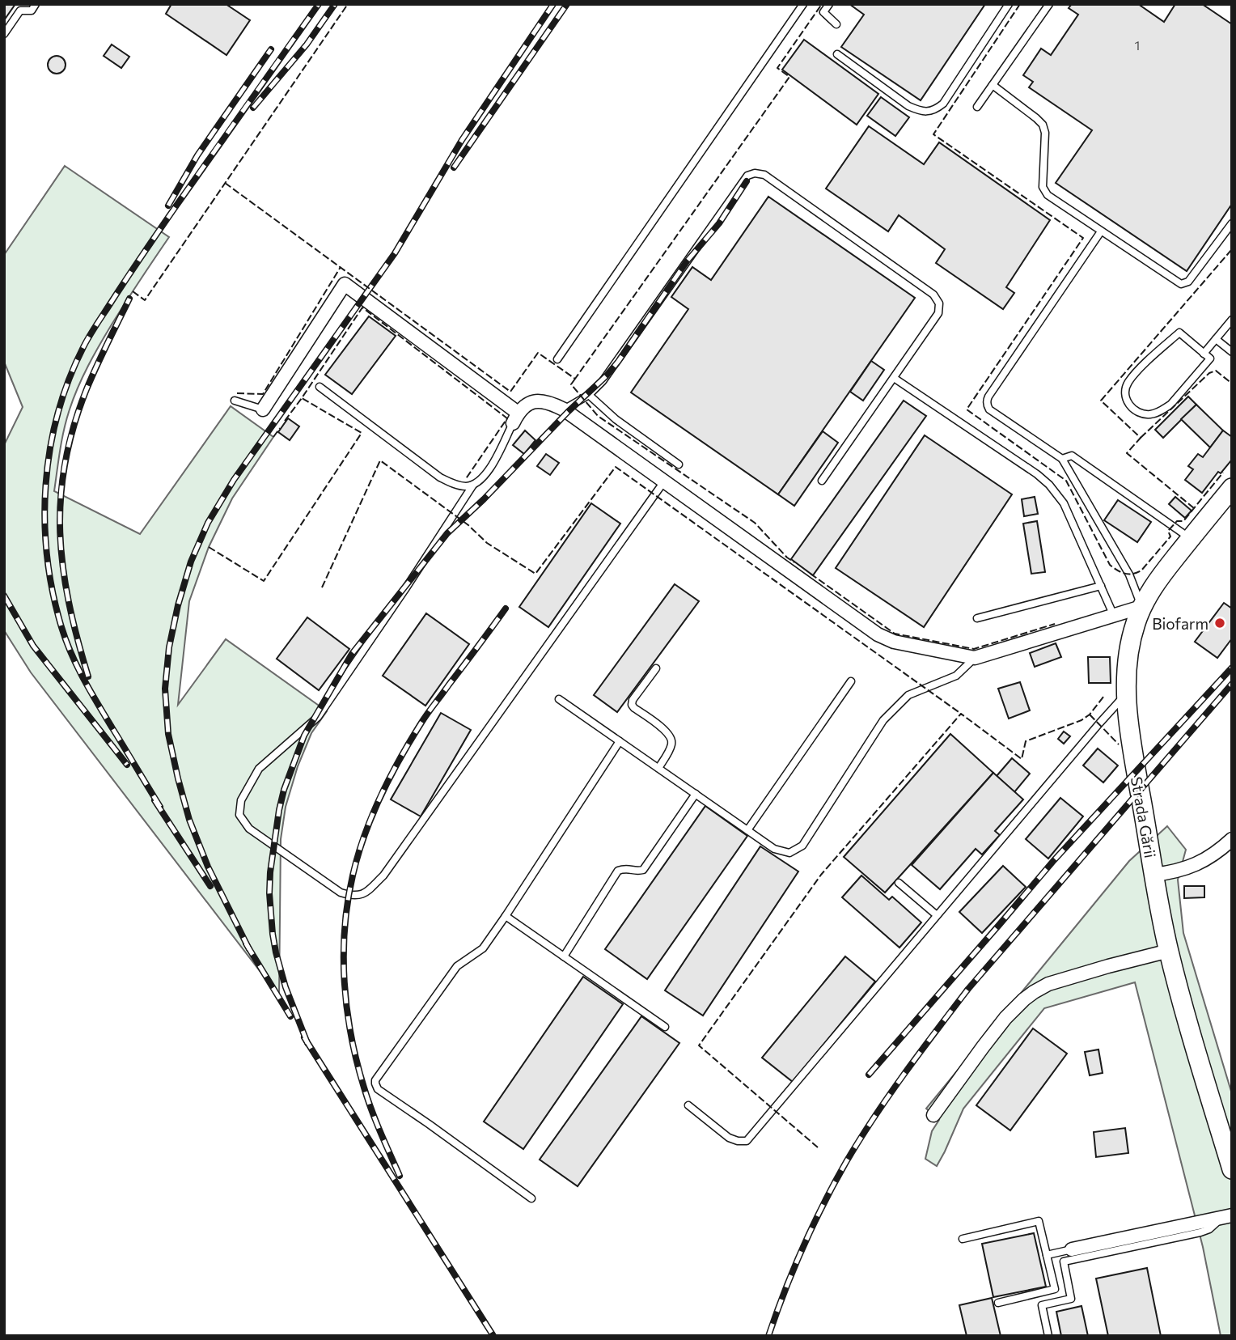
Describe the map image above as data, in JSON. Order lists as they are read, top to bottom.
{
  "streets": {
    "main road": ["Strada Gării"]
  },
  "places": ["Biofarm"],
  "house_numbers": ["1"]
}
